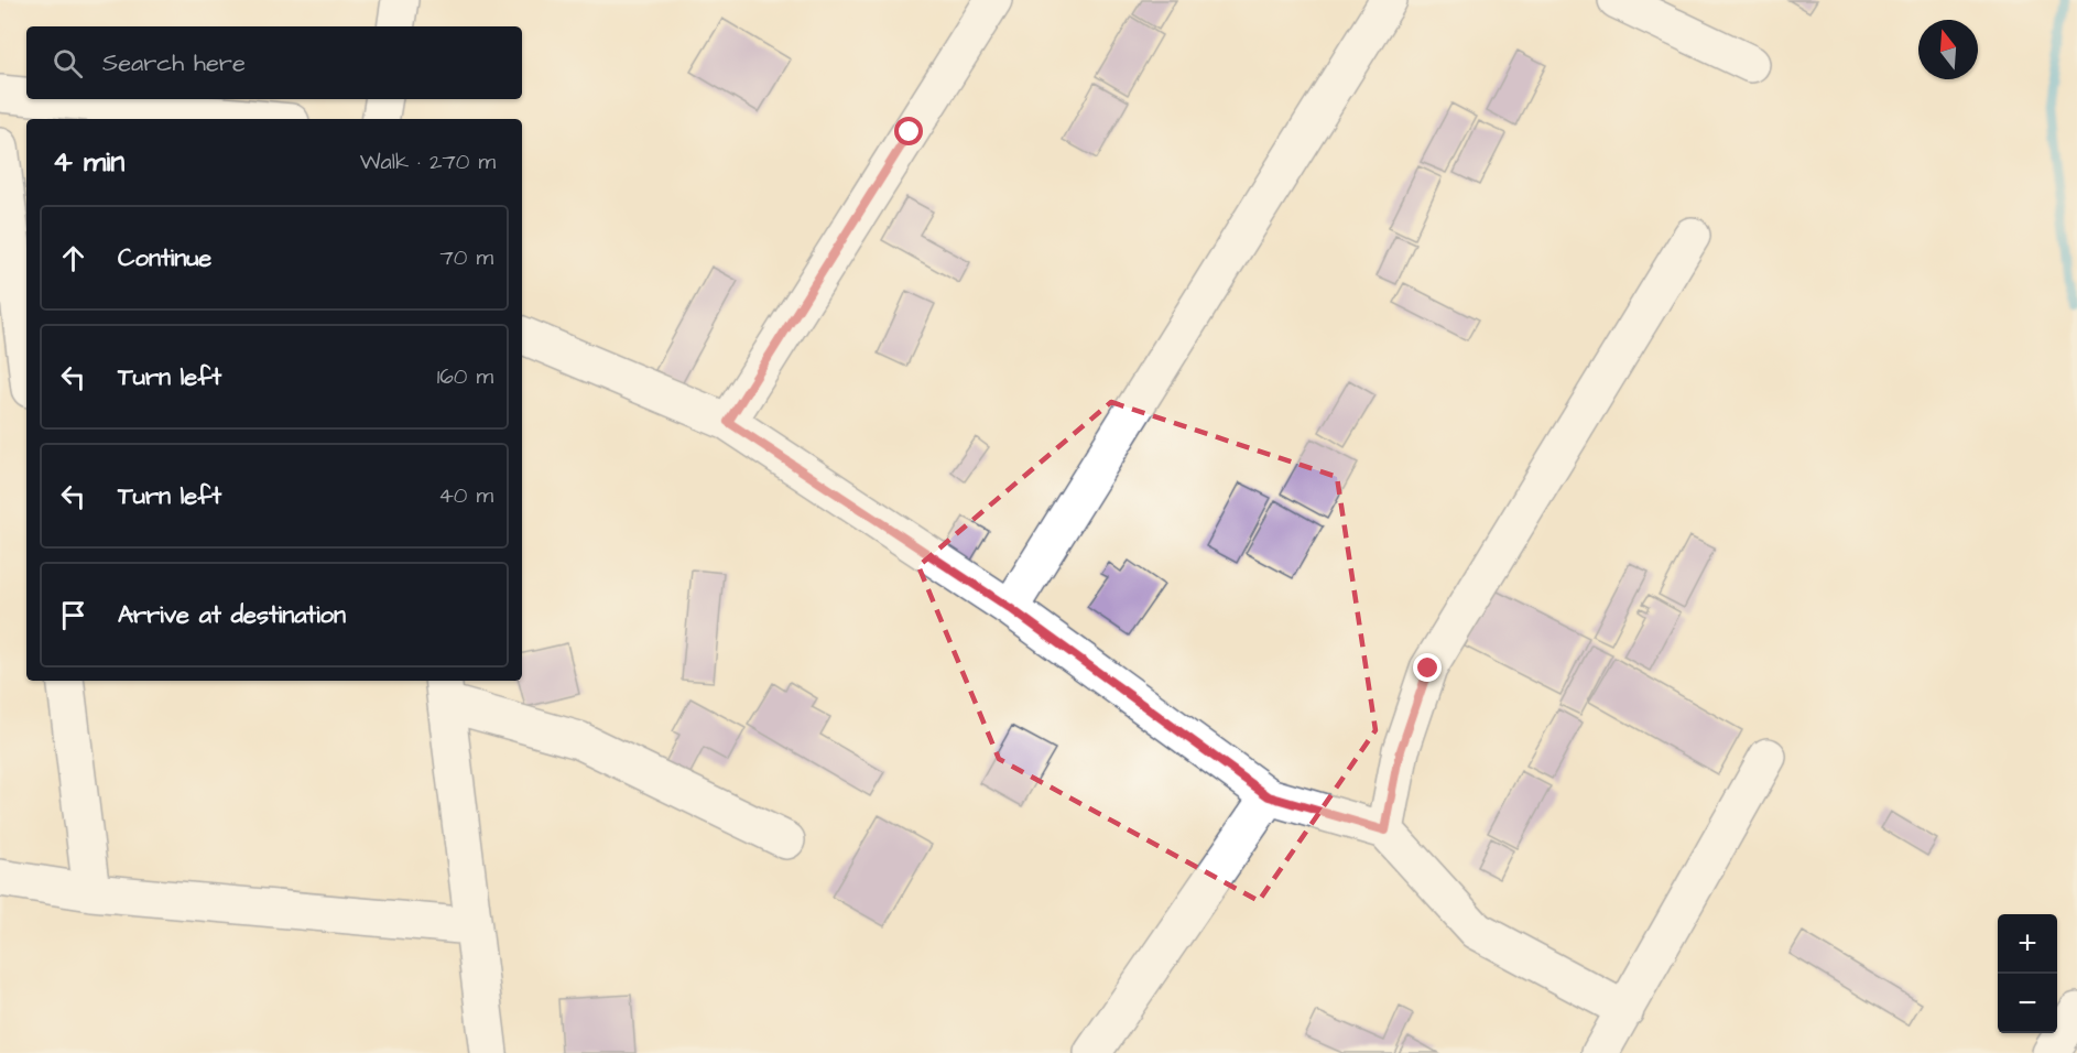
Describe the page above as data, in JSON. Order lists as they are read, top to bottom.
{
  "north": "top",
  "page": {
    "search": "Search here",
    "heading": ["4 min", "Walk · 270 m"],
    "list": [
      ["Continue", "70 m"],
      ["Turn left", "160 m"],
      ["Turn left", "40 m"],
      "Arrive at destination"
    ],
    "map_buttons": ["+", "−"]
  }
}
